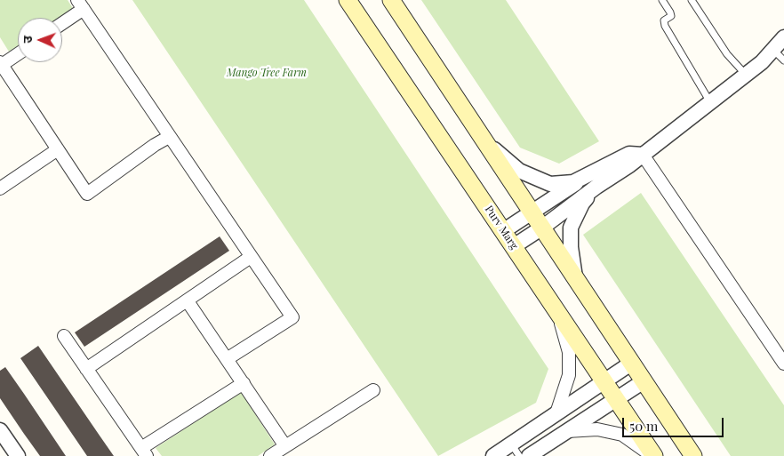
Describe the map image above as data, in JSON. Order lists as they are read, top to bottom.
{
  "streets": {
    "main road": ["Purv Marg"]
  },
  "parks": ["Mango Tree Farm"],
  "scale_bar": "50 m",
  "north": "left"
}
